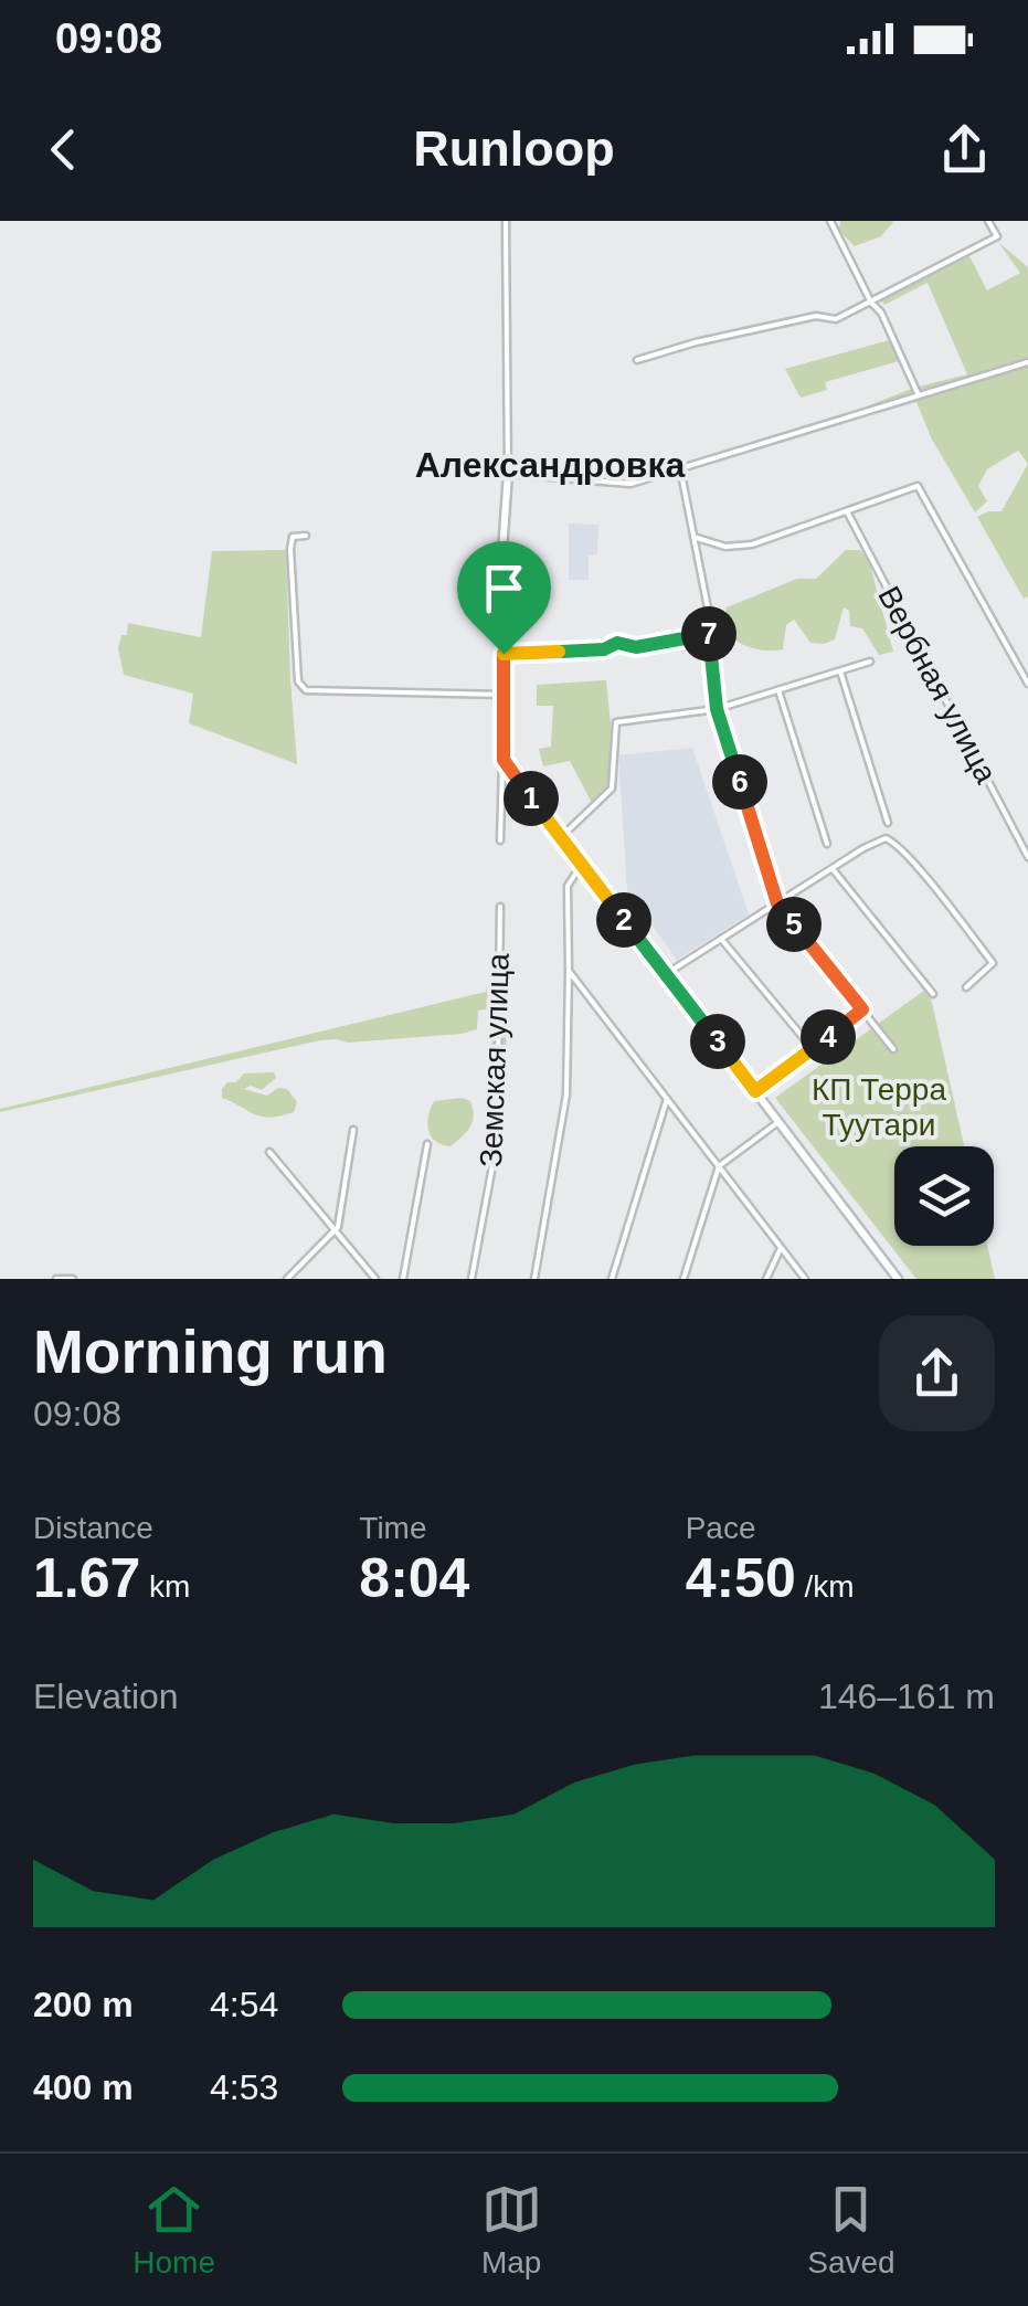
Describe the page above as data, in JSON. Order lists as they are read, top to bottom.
{
  "streets": {
    "street": ["Вербная улица", "Земская улица"]
  },
  "districts": ["Александровка"],
  "parks": ["КП Терра Туутари"],
  "page": {
    "status": "09:08",
    "header": "Runloop",
    "pins": [
      "7",
      "6",
      "1",
      "2",
      "5",
      "4",
      "3"
    ],
    "heading": ["Morning run", "09:08"],
    "stats": [
      ["Distance", "1.67 km"],
      ["Time", "8:04"],
      ["Pace", "4:50 /km"]
    ],
    "chart": ["Elevation", "146–161 m"],
    "list": [
      {
        "name": "200 m",
        "note": "4:54"
      },
      {
        "name": "400 m",
        "note": "4:53"
      }
    ],
    "tabs": ["Home", "Map", "Saved"]
  }
}
